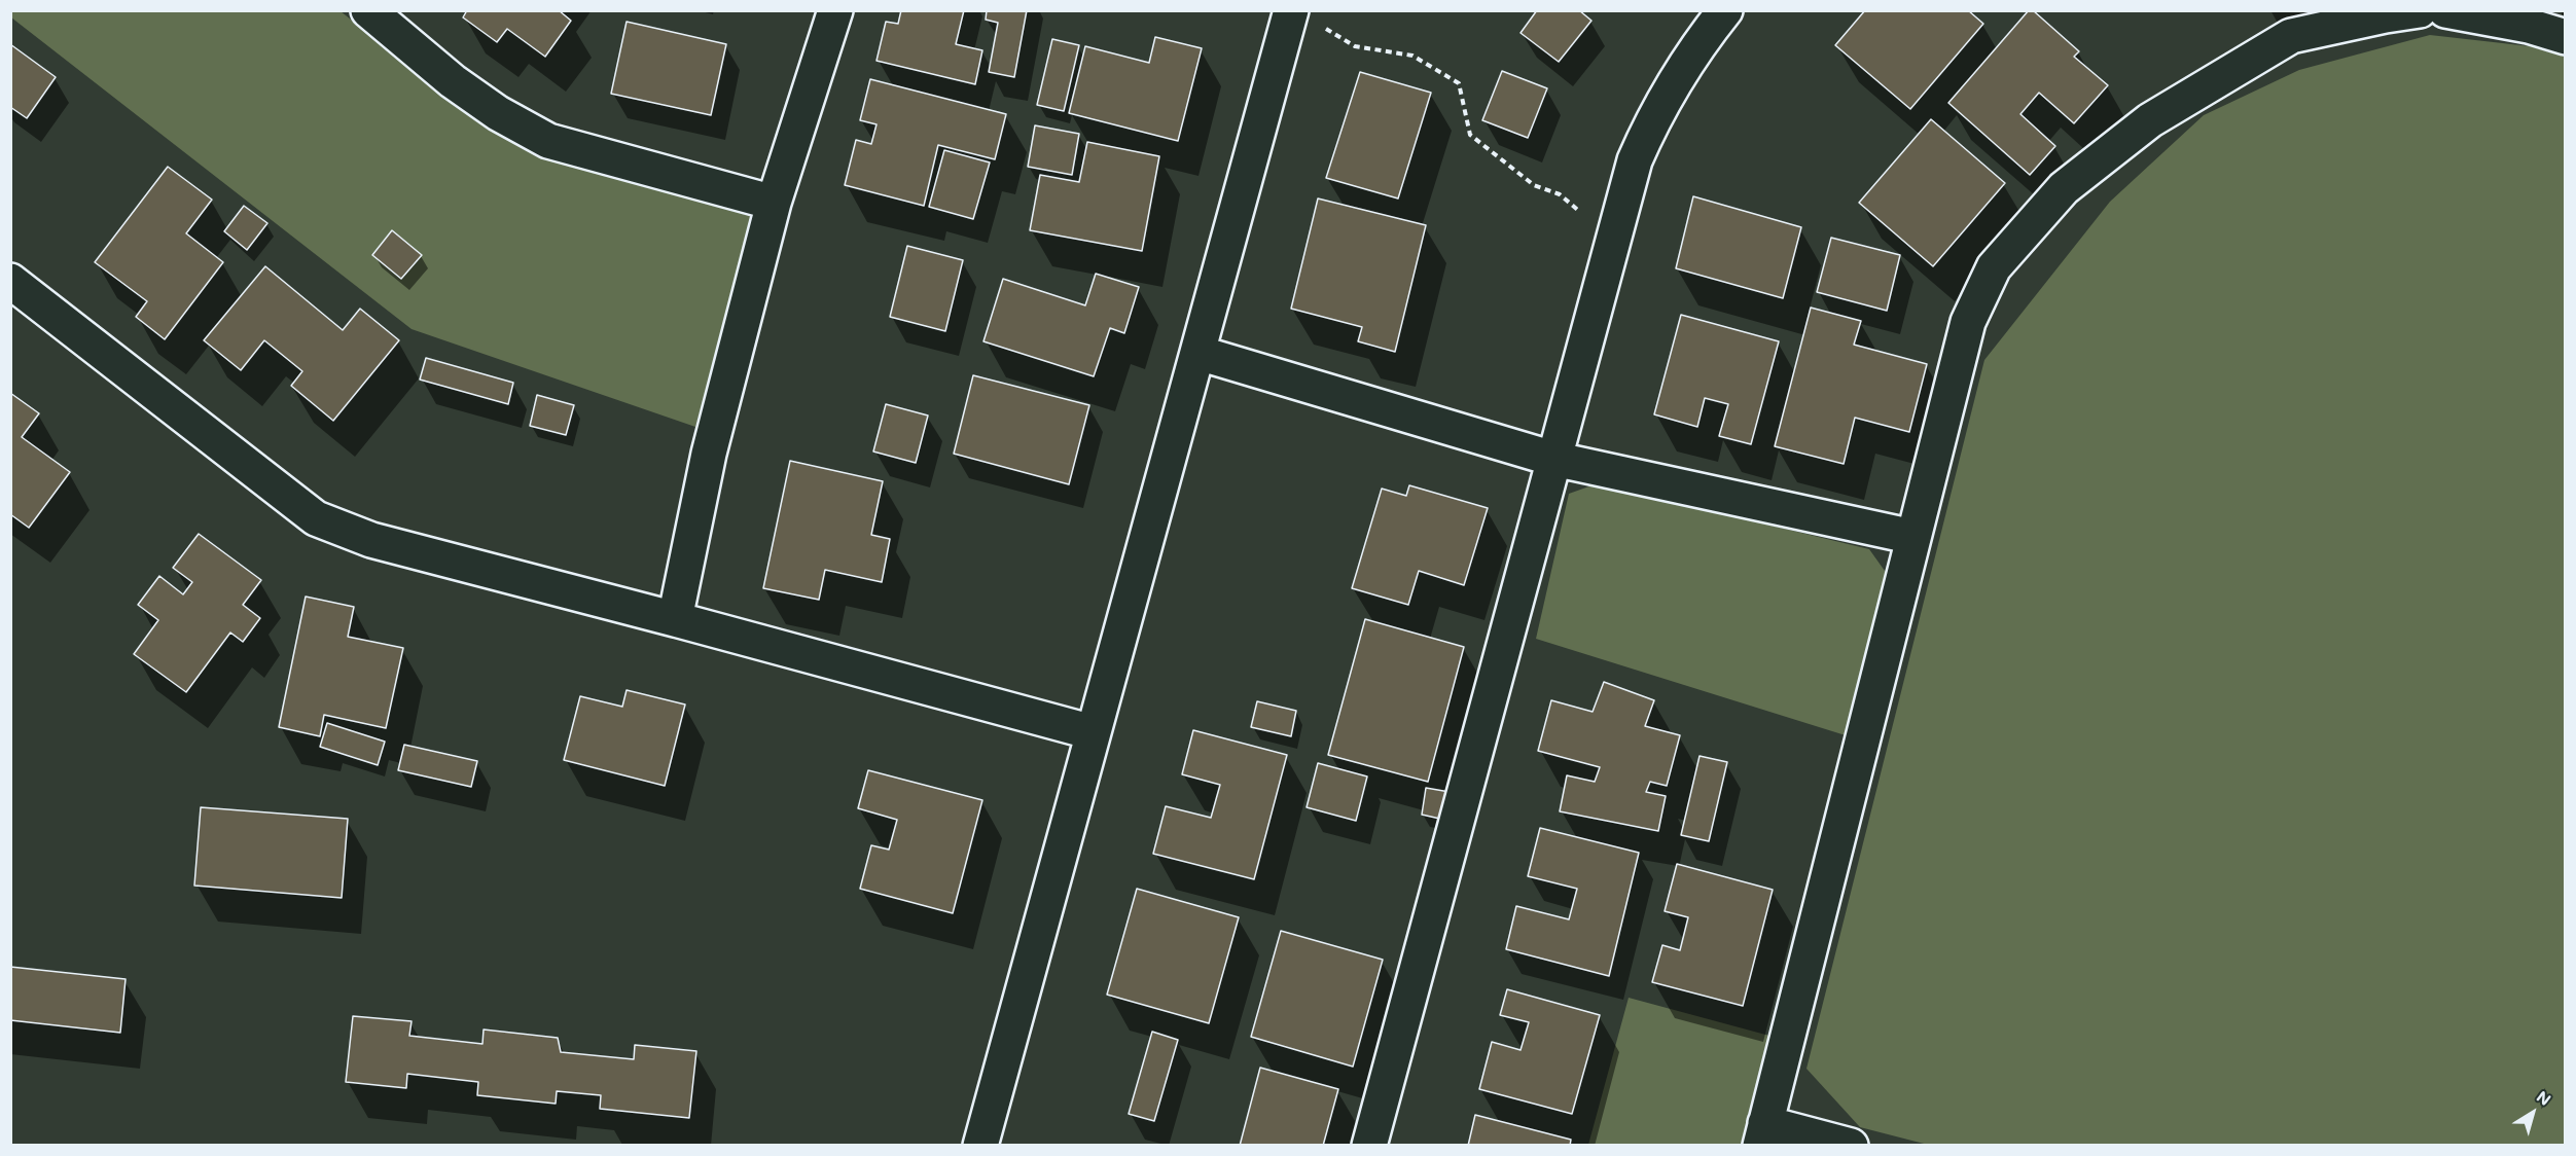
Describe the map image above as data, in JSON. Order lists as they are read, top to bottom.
{
  "north": "top right"
}
